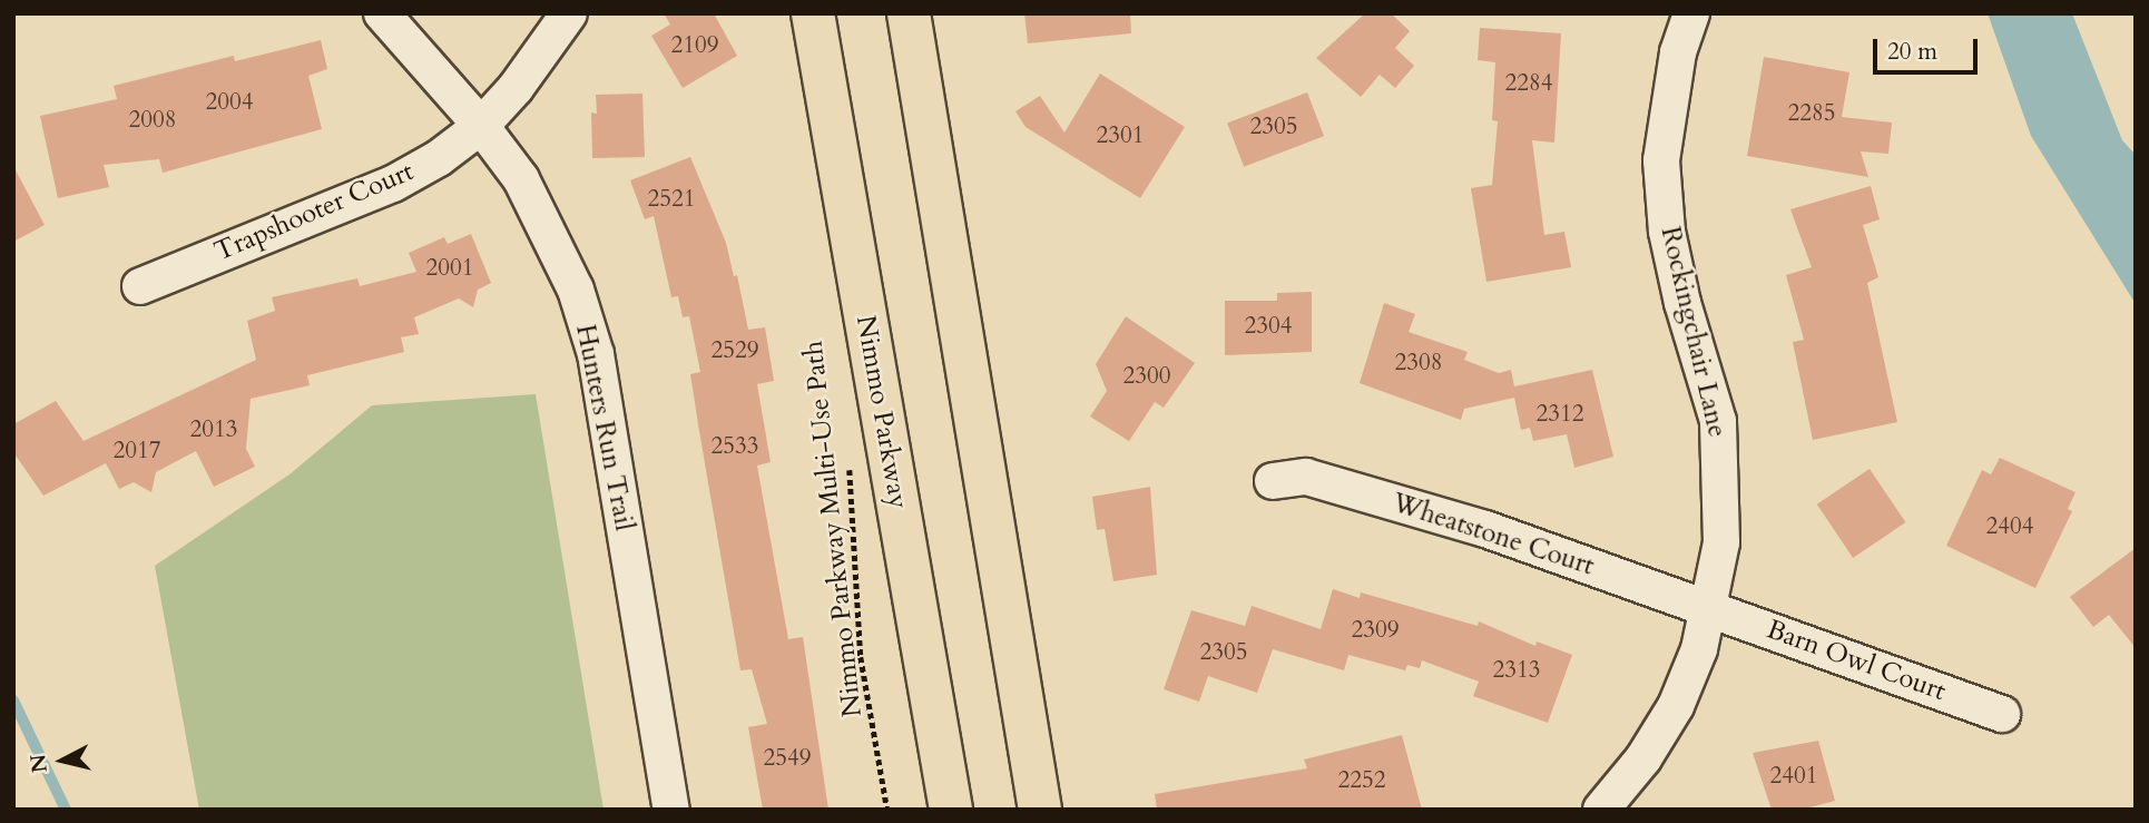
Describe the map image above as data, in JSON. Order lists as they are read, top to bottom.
{
  "streets": {
    "highway": ["Nimmo Parkway"],
    "street": [
      "Trapshooter Court",
      "Rockingchair Lane",
      "Hunters Run Trail",
      "Wheatstone Court",
      "Barn Owl Court"
    ],
    "path": ["Nimmo Parkway Multi-Use Path"]
  },
  "crossings": [
    ["Trapshooter Court", "Hunters Run Trail"],
    ["Rockingchair Lane", "Wheatstone Court"],
    ["Rockingchair Lane", "Barn Owl Court"],
    ["Wheatstone Court", "Barn Owl Court"]
  ],
  "house_numbers": [
    "2109",
    "2284",
    "2004",
    "2285",
    "2008",
    "2305",
    "2301",
    "2521",
    "2001",
    "2304",
    "2529",
    "2308",
    "2300",
    "2312",
    "2013",
    "2533",
    "2017",
    "2404",
    "2309",
    "2305",
    "2313",
    "2549",
    "2401",
    "2252"
  ],
  "scale_bar": "20 m",
  "north": "left"
}
